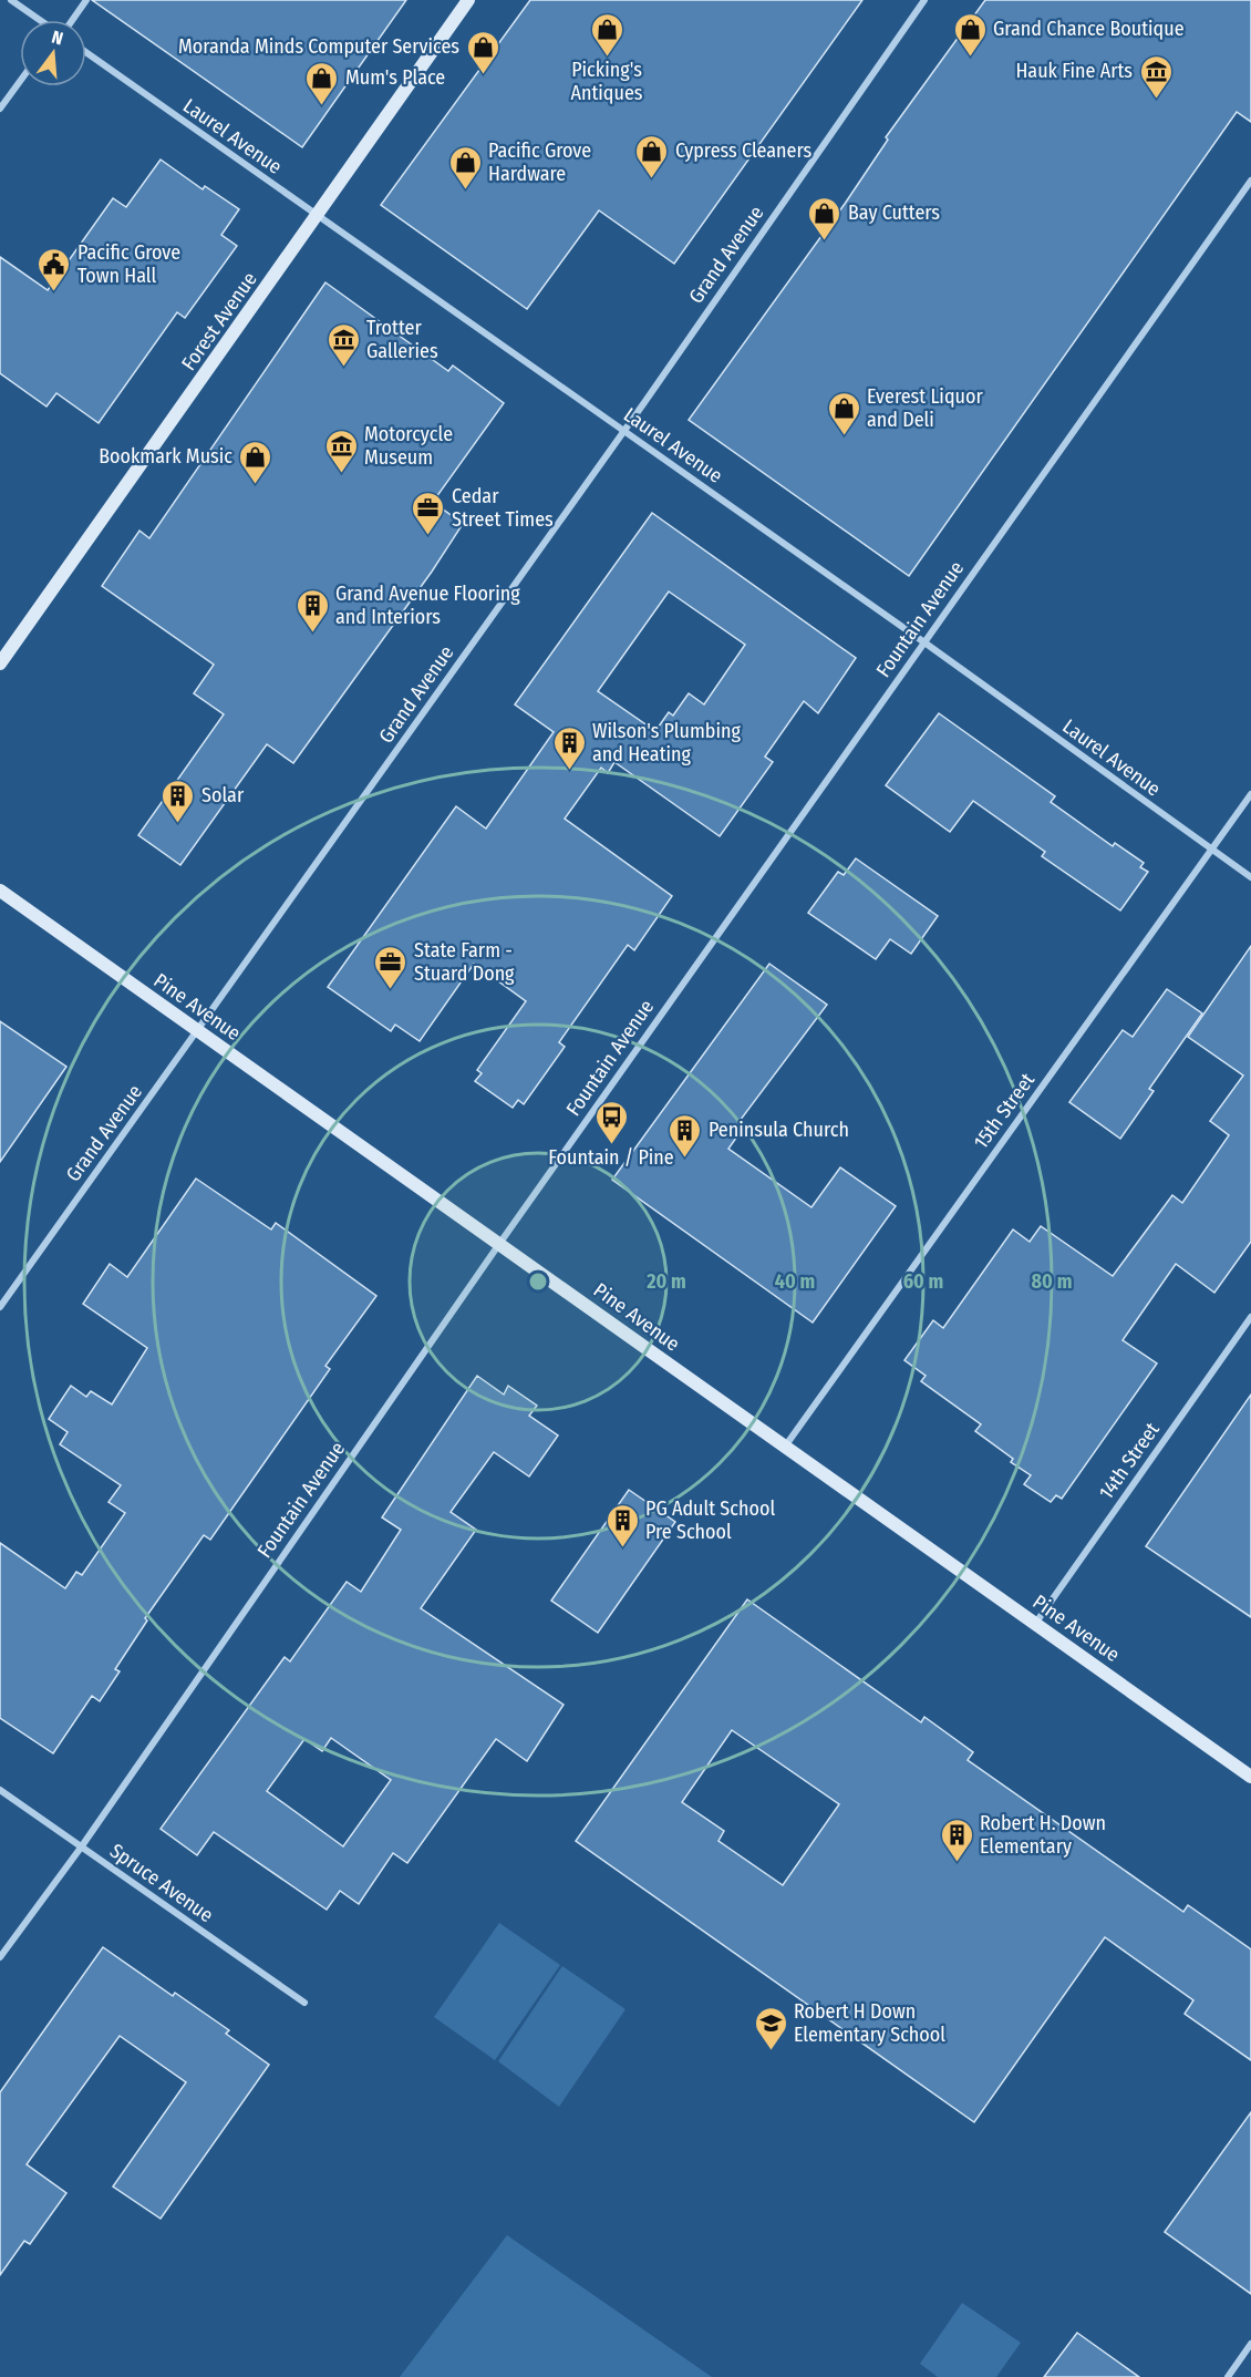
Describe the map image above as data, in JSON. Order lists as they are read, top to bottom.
{
  "streets": {
    "main road": ["Forest Avenue", "Pine Avenue"],
    "street": [
      "Laurel Avenue",
      "Grand Avenue",
      "Fountain Avenue",
      "15th Street",
      "14th Street",
      "Spruce Avenue"
    ]
  },
  "crossings": [
    ["Laurel Avenue", "Grand Avenue"],
    ["Laurel Avenue", "Forest Avenue"],
    ["Laurel Avenue", "Fountain Avenue"],
    ["Laurel Avenue", "15th Street"],
    ["Grand Avenue", "Pine Avenue"],
    ["Fountain Avenue", "Pine Avenue"],
    ["Fountain Avenue", "Spruce Avenue"],
    ["Pine Avenue", "15th Street"],
    ["Pine Avenue", "14th Street"]
  ],
  "places": {
    "shop": [
      "Picking's Antiques",
      "Grand Chance Boutique",
      "Moranda Minds Computer Services",
      "Mum's Place",
      "Cypress Cleaners",
      "Pacific Grove Hardware",
      "Bay Cutters",
      "Everest Liquor and Deli",
      "Bookmark Music"
    ],
    "museum": ["Hauk Fine Arts", "Trotter Galleries", "Motorcycle Museum"],
    "public building": ["Pacific Grove Town Hall"],
    "office": ["Cedar Street Times", "State Farm - Stuard Dong"],
    "building": [
      "Grand Avenue Flooring and Interiors",
      "Wilson's Plumbing and Heating",
      "Solar",
      "Peninsula Church",
      "PG Adult School Pre School",
      "Robert H. Down Elementary"
    ],
    "bus stop": ["Fountain / Pine"],
    "school or university": ["Robert H Down Elementary School"]
  },
  "north": "top",
  "rings": [
    "20 m",
    "40 m",
    "60 m",
    "80 m"
  ]
}
